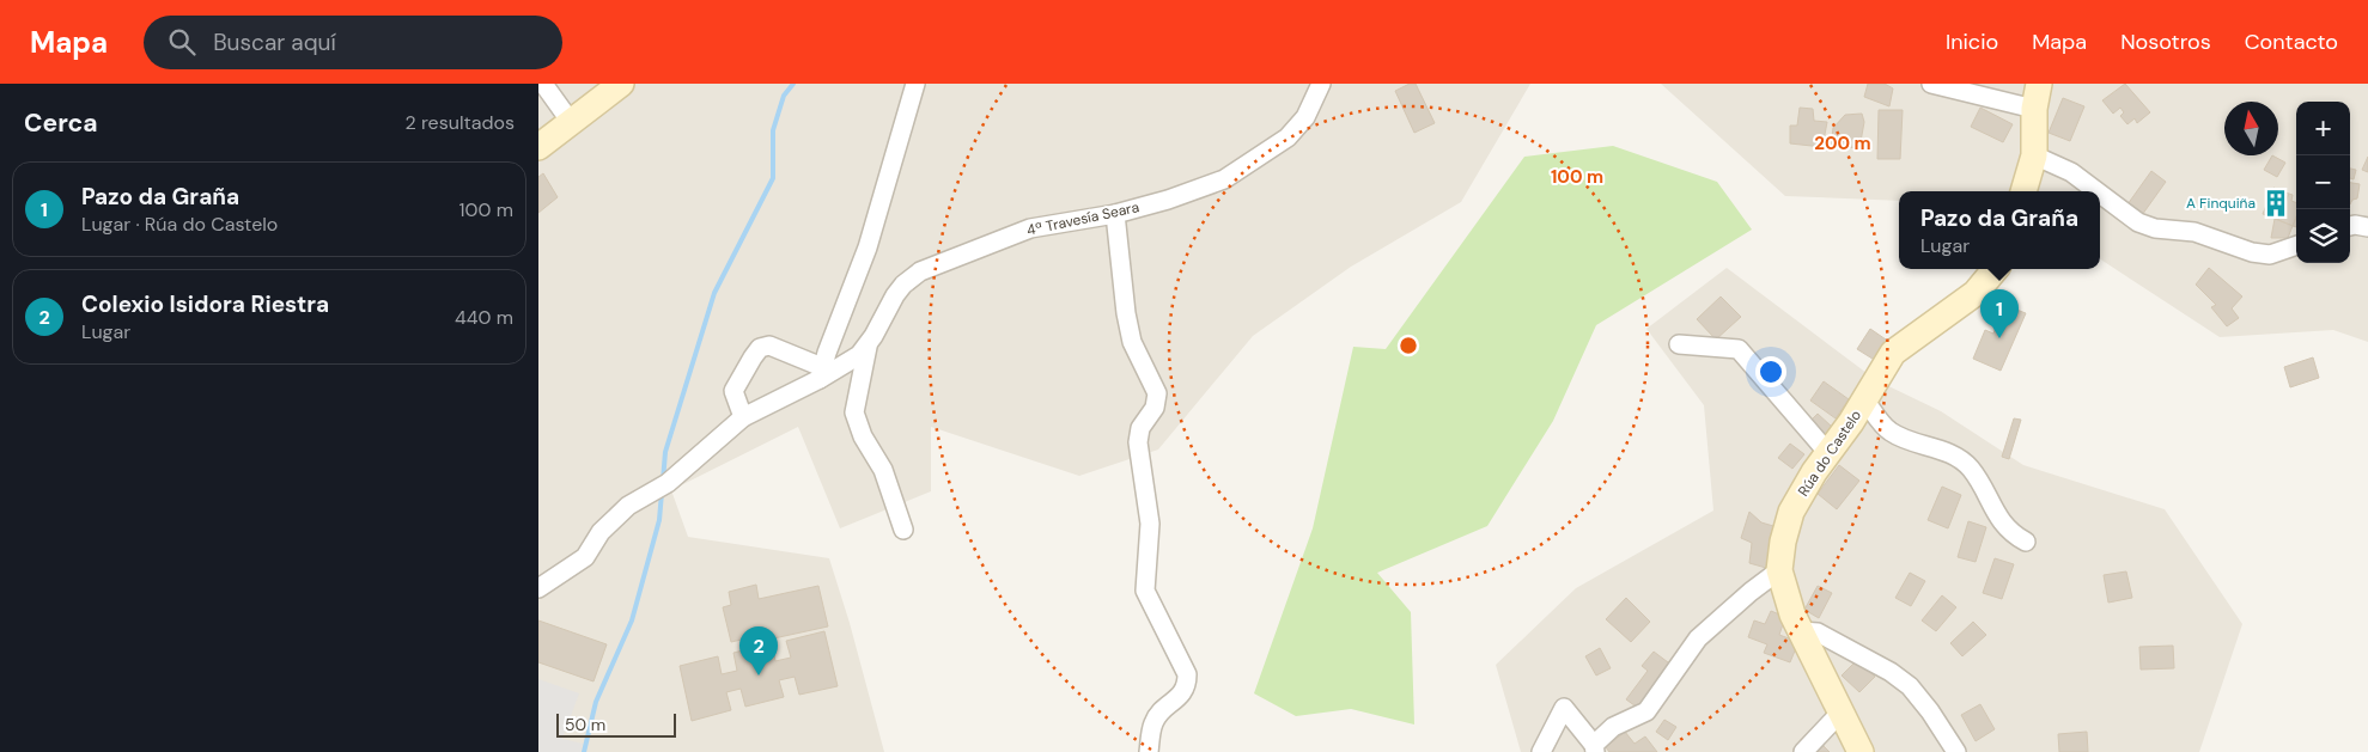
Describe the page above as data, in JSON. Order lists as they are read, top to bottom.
{
  "streets": {
    "street": ["4ª Travesía Seara", "Rúa do Castelo"]
  },
  "places": {
    "building": ["A Finquiña"]
  },
  "scale_bar": "50 m",
  "north": "top",
  "page": {
    "header": "Mapa",
    "search": "Buscar aquí",
    "nav": [
      "Inicio",
      "Mapa",
      "Nosotros",
      "Contacto"
    ],
    "heading": ["Cerca", "2 resultados"],
    "map_buttons": ["+", "−"],
    "list": [
      {
        "mark": "1",
        "name": "Pazo da Graña",
        "note": "Lugar · Rúa do Castelo",
        "value": "100 m"
      },
      {
        "mark": "2",
        "name": "Colexio Isidora Riestra",
        "note": "Lugar",
        "value": "440 m"
      }
    ],
    "popup": ["Pazo da Graña", "Lugar"],
    "pins": ["1", "2"],
    "scale": "50 m"
  },
  "rings": ["200 m", "100 m"]
}
